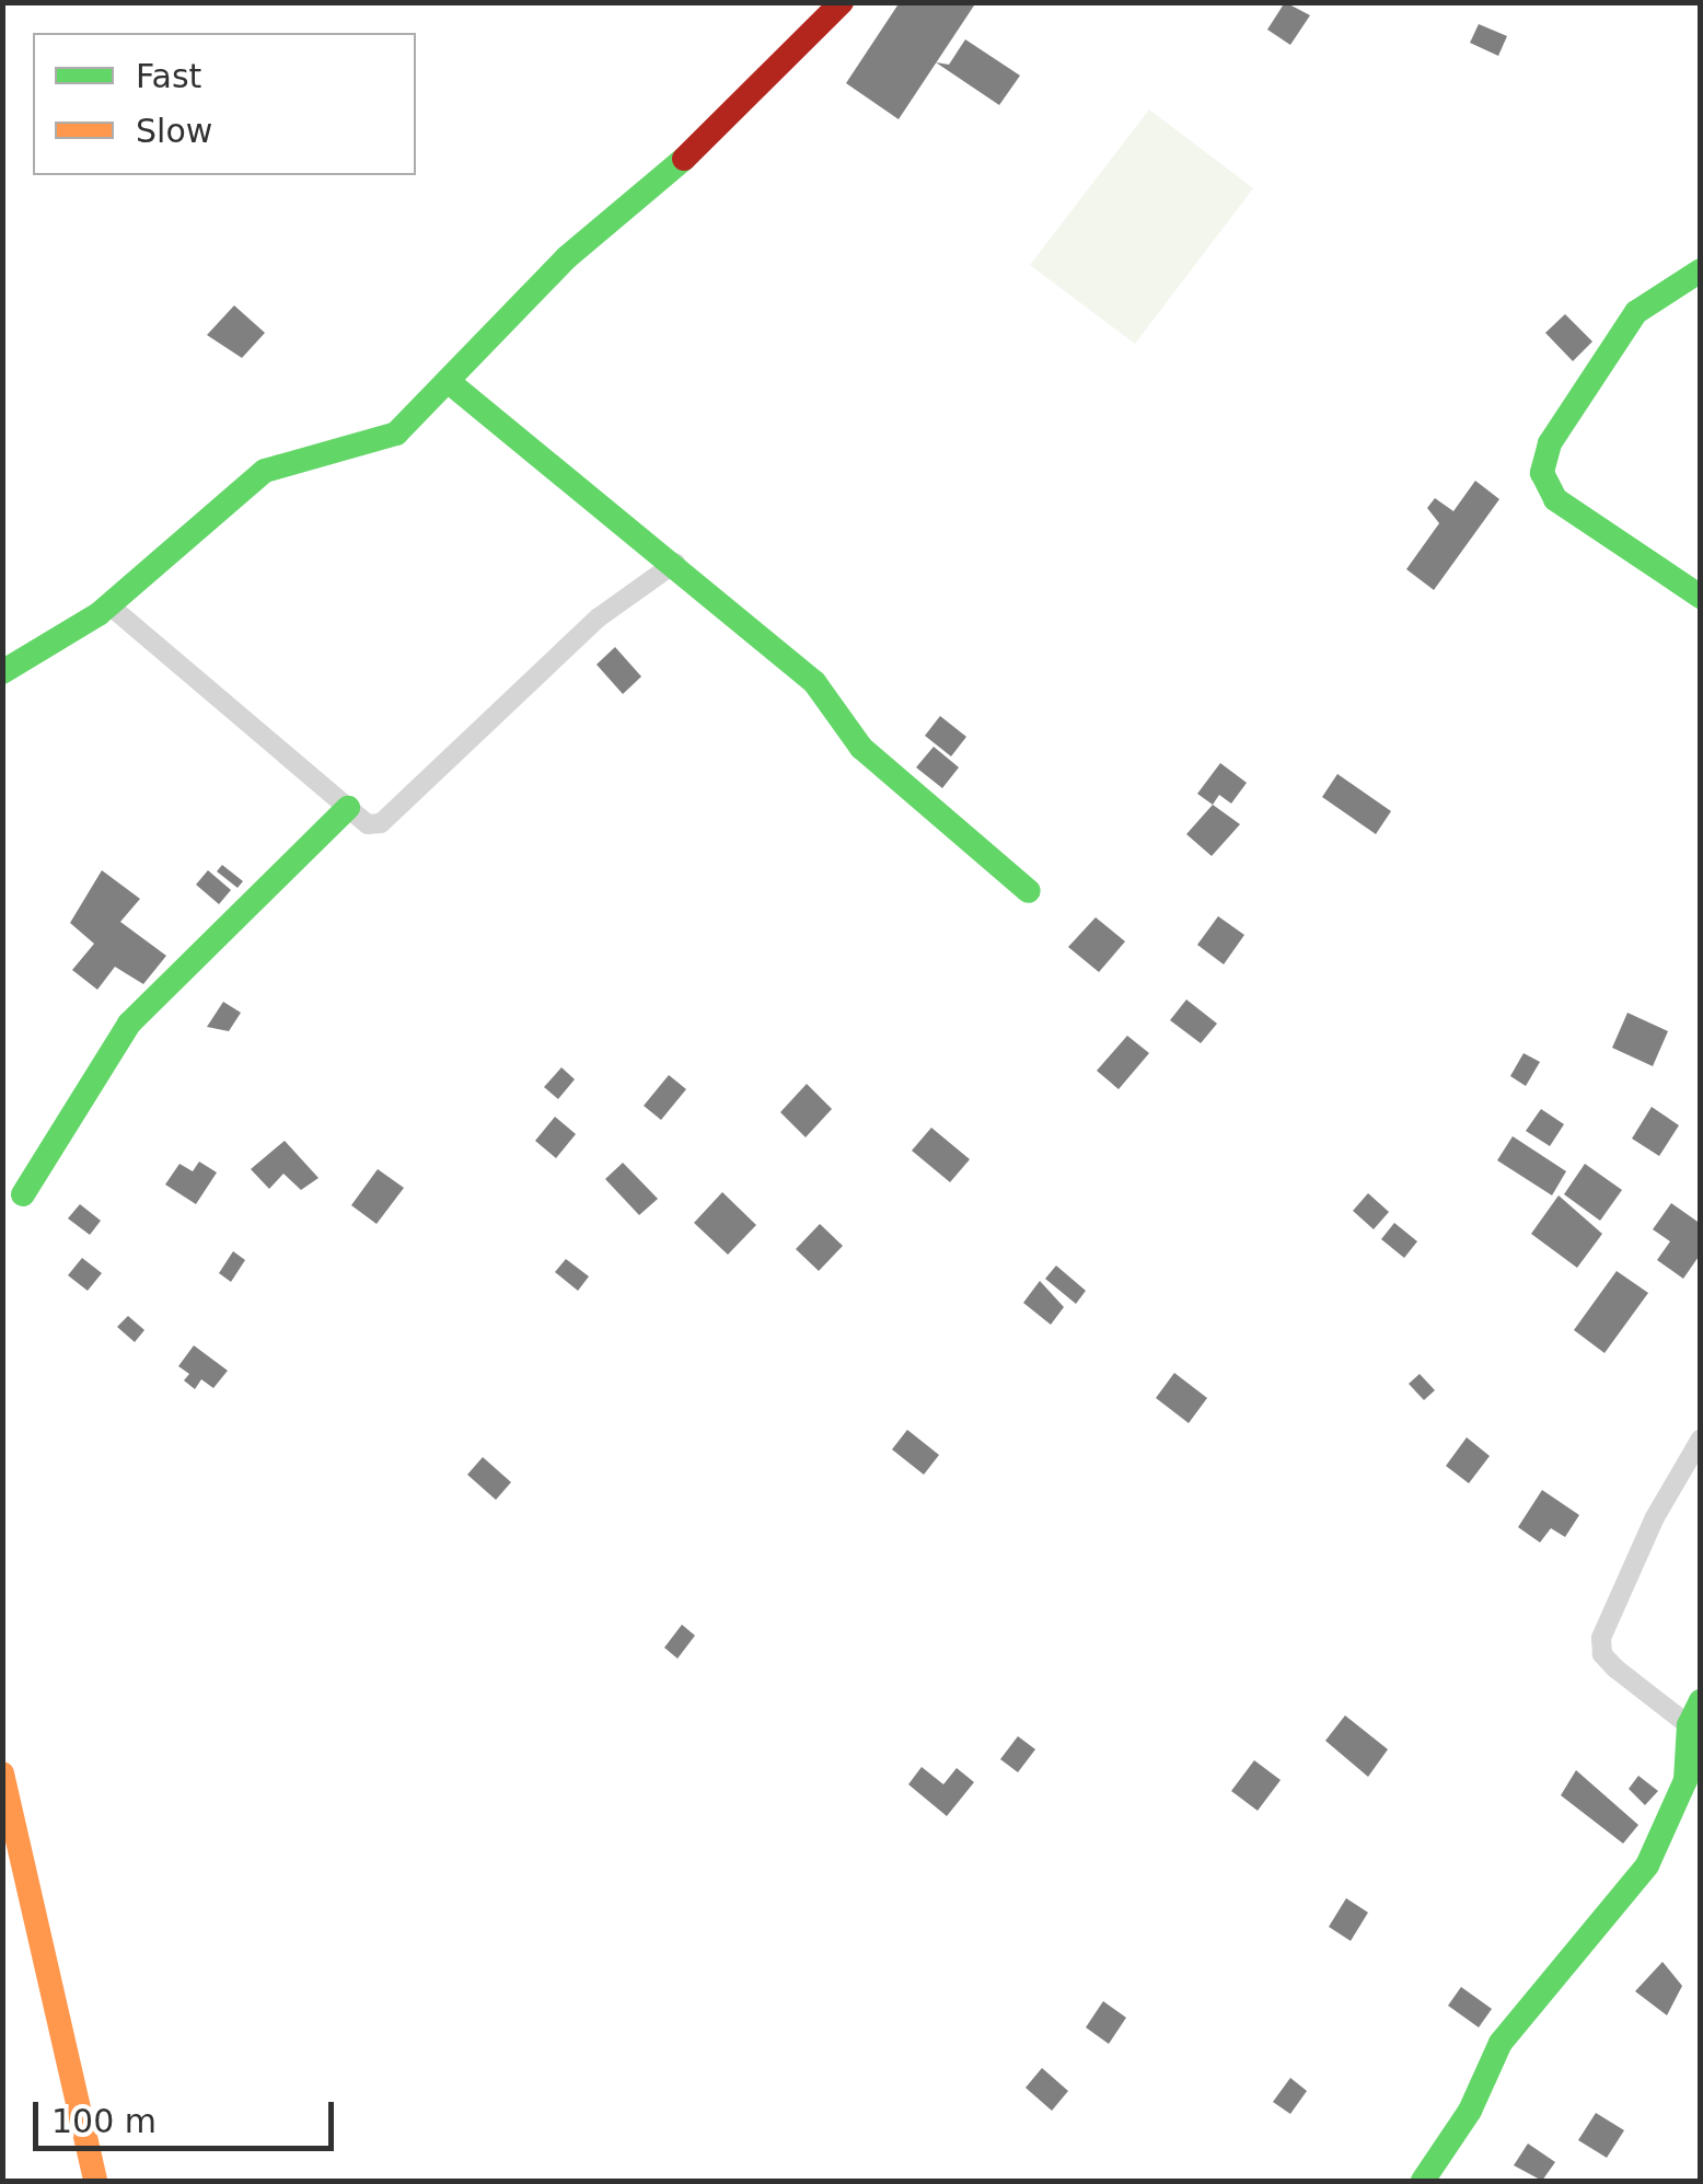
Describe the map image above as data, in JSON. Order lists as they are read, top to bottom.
{
  "legend": ["Fast", "Slow"],
  "scale_bar": "100 m"
}
